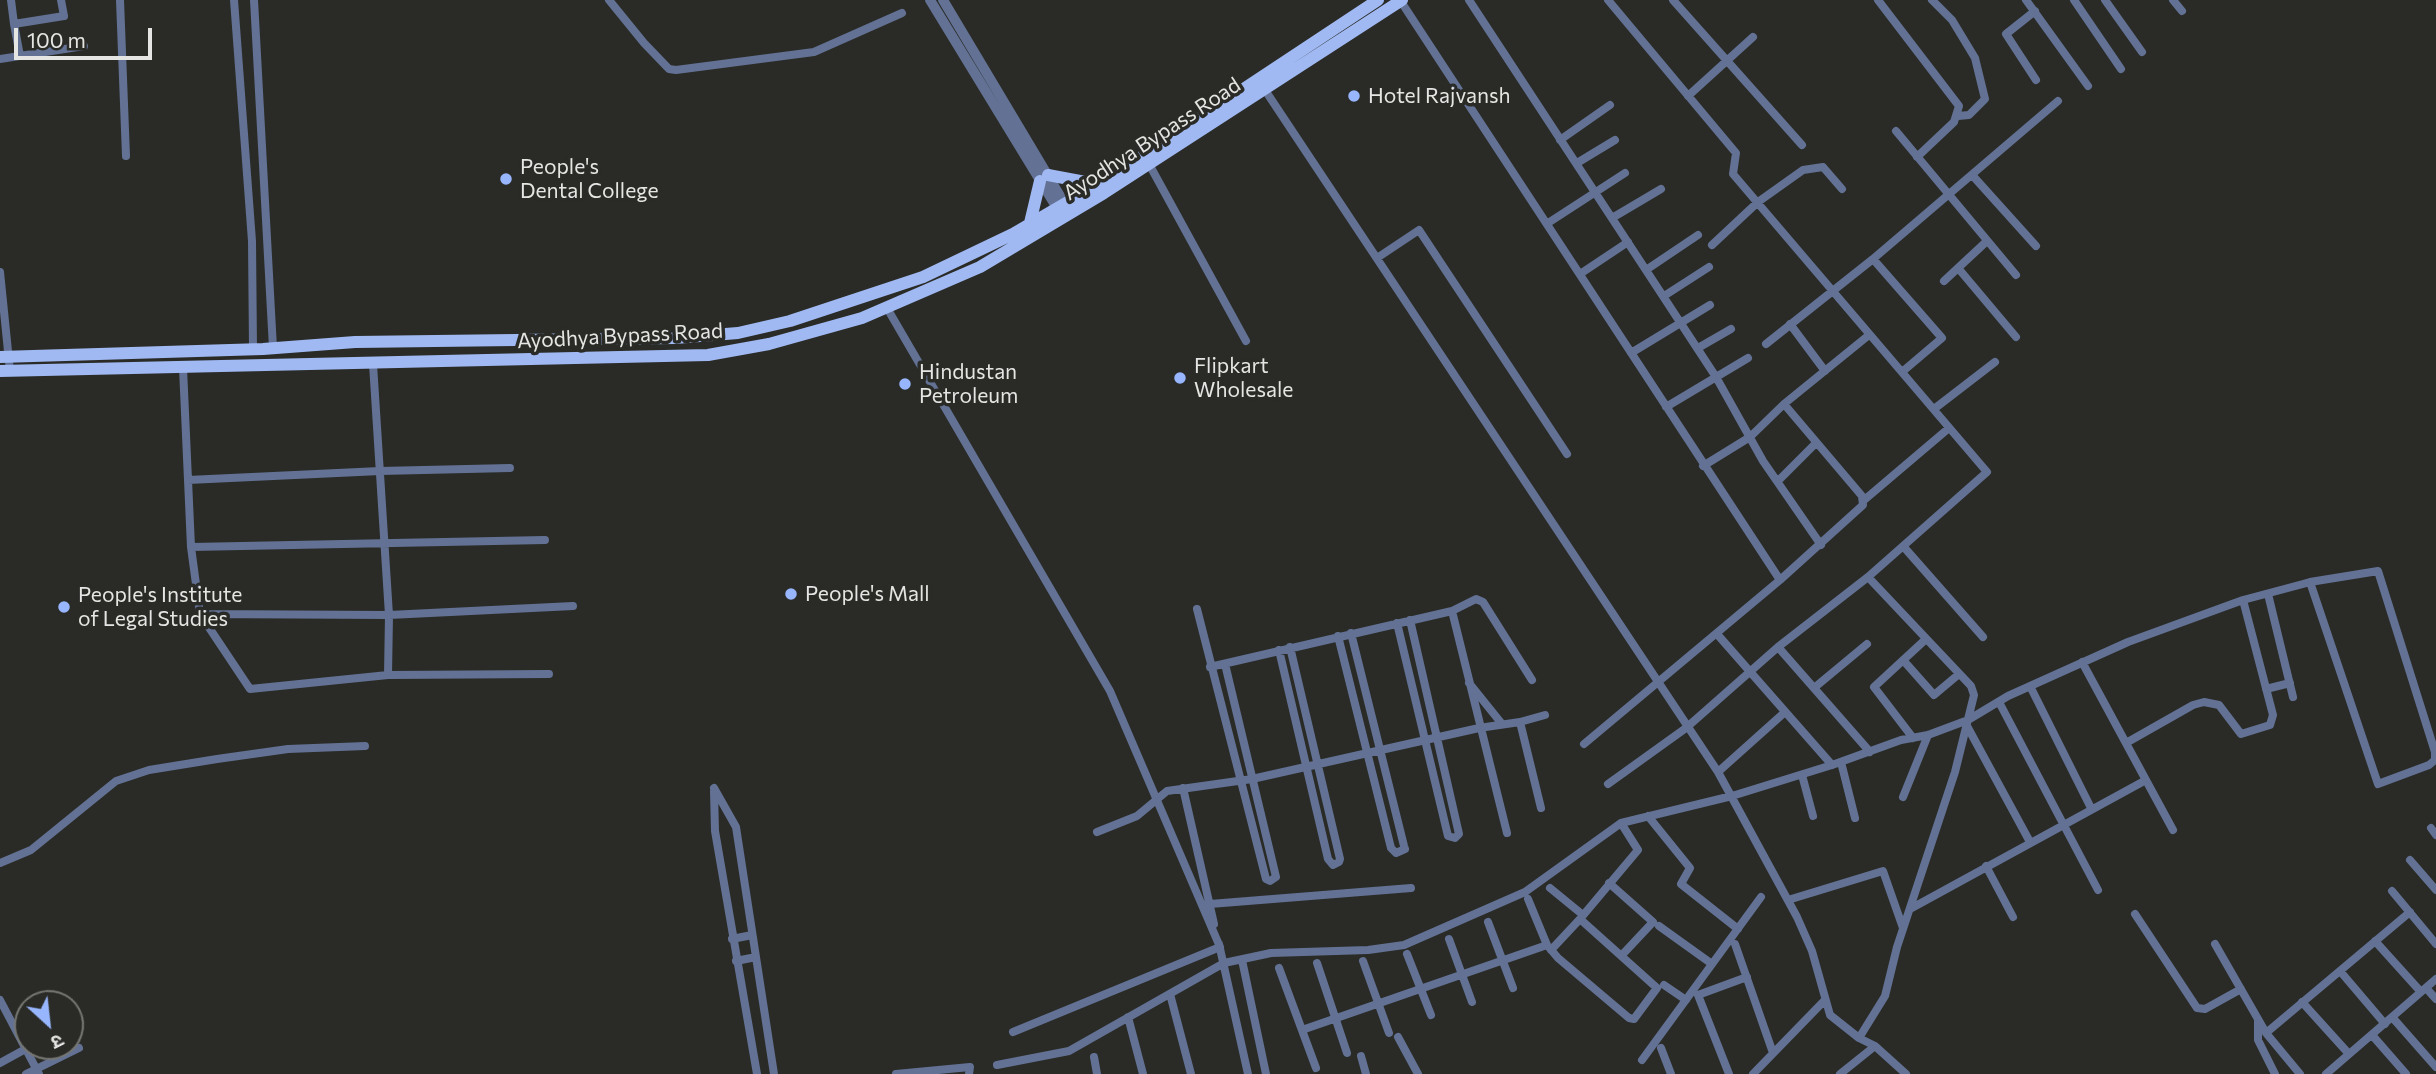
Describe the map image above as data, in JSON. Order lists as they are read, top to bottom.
{
  "streets": {
    "main road": ["Ayodhya Bypass Road"]
  },
  "places": [
    "Hotel Rajvansh",
    "People's Dental College",
    "Flipkart Wholesale",
    "Hindustan Petroleum",
    "People's Mall",
    "People's Institute of Legal Studies"
  ],
  "scale_bar": "100 m",
  "north": "bottom right"
}
